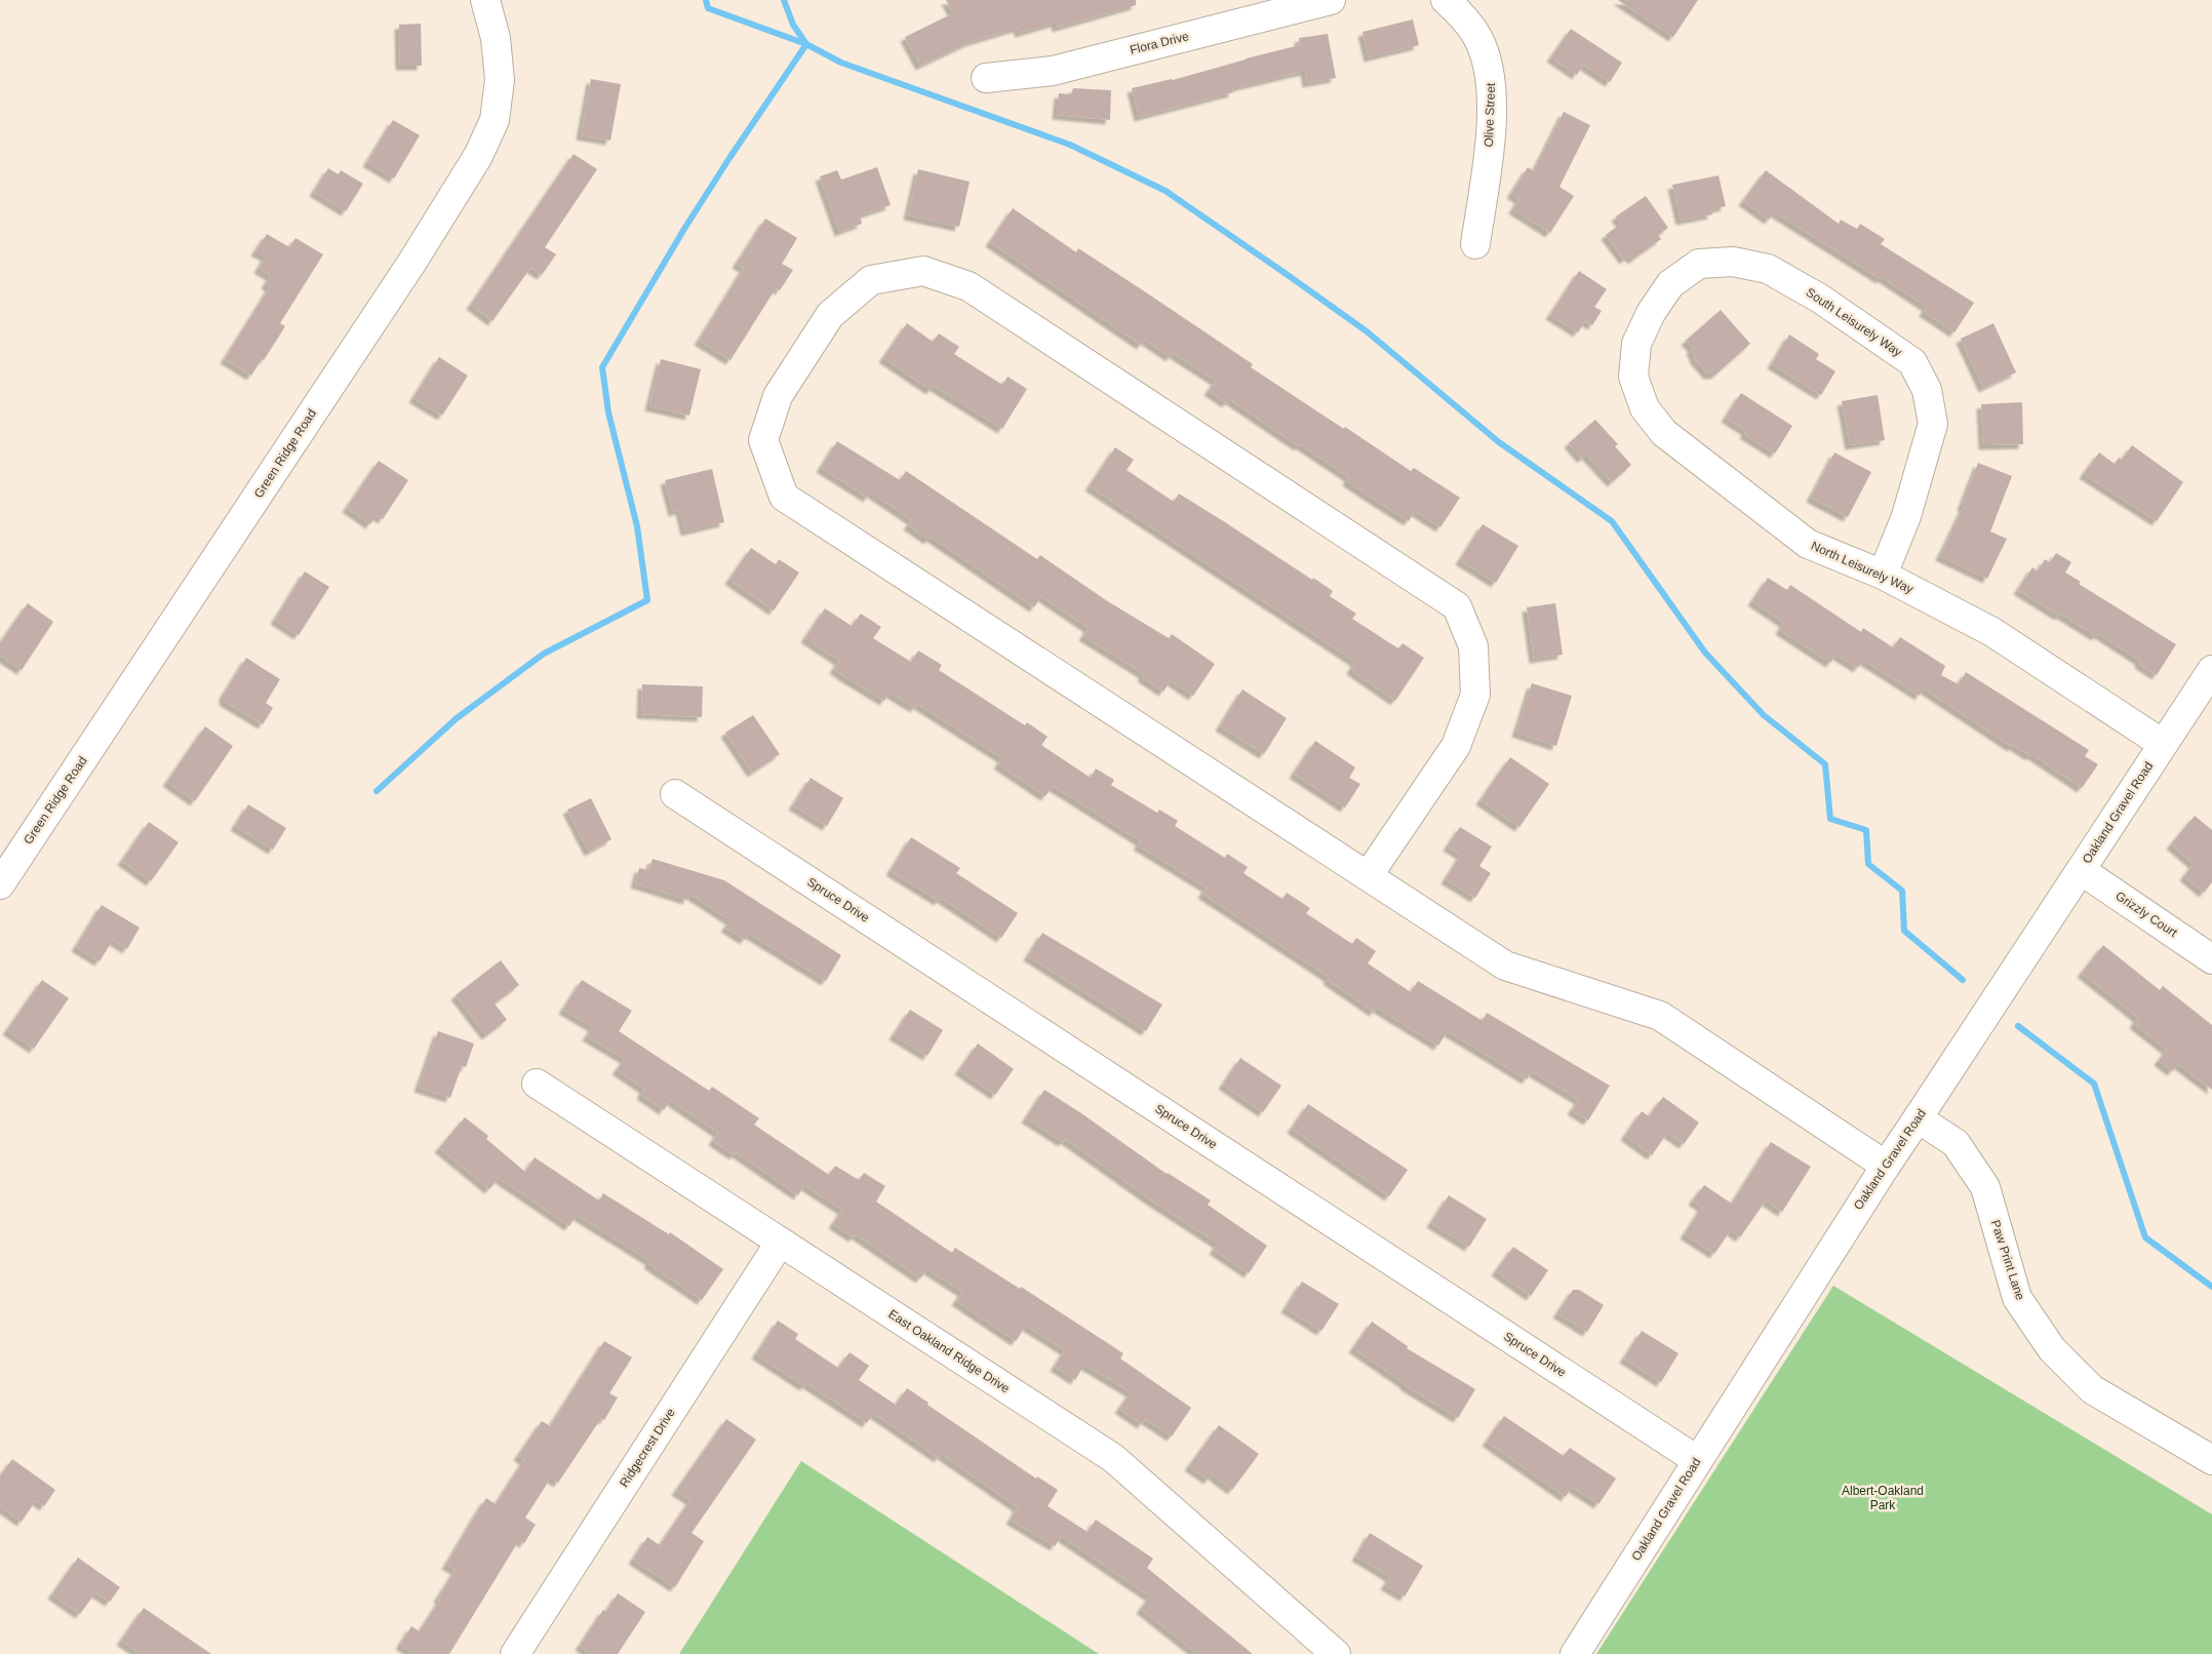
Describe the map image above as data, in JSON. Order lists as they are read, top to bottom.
{
  "streets": {
    "street": [
      "Flora Drive",
      "Olive Street",
      "South Leisurely Way",
      "Green Ridge Road",
      "North Leisurely Way",
      "Oakland Gravel Road",
      "Spruce Drive",
      "Grizzly Court",
      "Paw Print Lane",
      "East Oakland Ridge Drive",
      "Ridgecrest Drive"
    ]
  },
  "crossings": [
    ["South Leisurely Way", "North Leisurely Way"],
    ["North Leisurely Way", "Oakland Gravel Road"],
    ["Oakland Gravel Road", "Spruce Drive"],
    ["Oakland Gravel Road", "Grizzly Court"],
    ["Oakland Gravel Road", "Paw Print Lane"],
    ["East Oakland Ridge Drive", "Ridgecrest Drive"]
  ],
  "parks": ["Albert-Oakland Park"]
}
